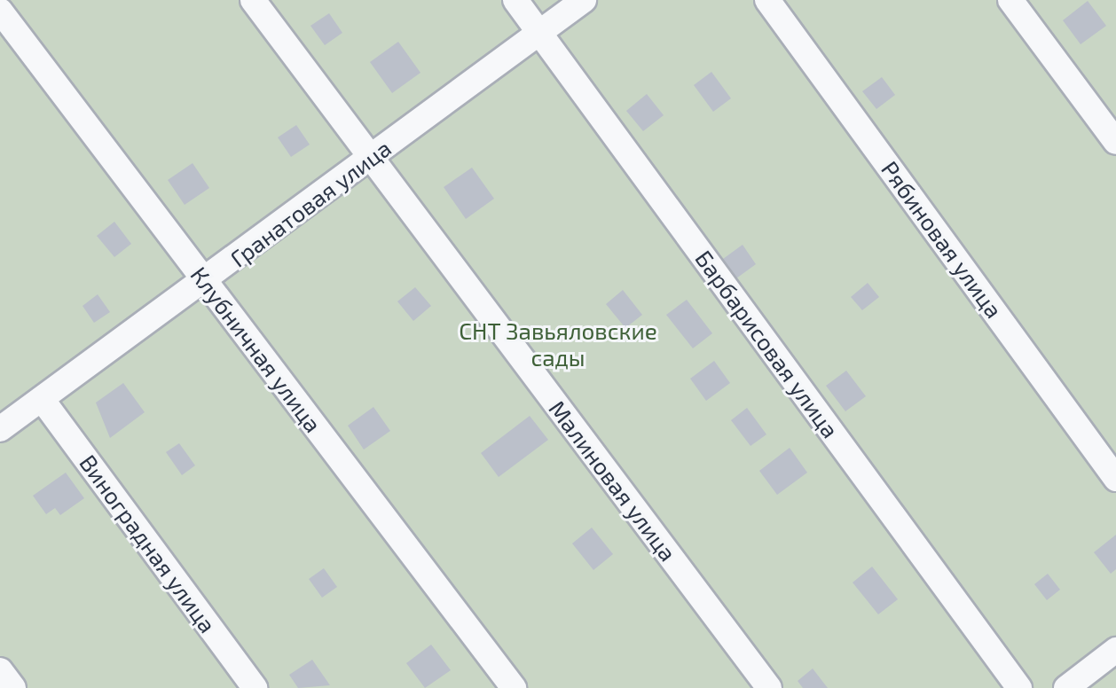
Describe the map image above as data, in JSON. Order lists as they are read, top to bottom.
{
  "streets": {
    "street": [
      "Гранатовая улица",
      "Рябиновая улица",
      "Барбарисовая улица",
      "Клубничная улица",
      "Малиновая улица",
      "Виноградная улица"
    ]
  },
  "crossings": [
    ["Гранатовая улица", "Барбарисовая улица"],
    ["Гранатовая улица", "Клубничная улица"],
    ["Гранатовая улица", "Малиновая улица"],
    ["Гранатовая улица", "Виноградная улица"]
  ],
  "parks": ["СНТ Завьяловские сады"]
}
